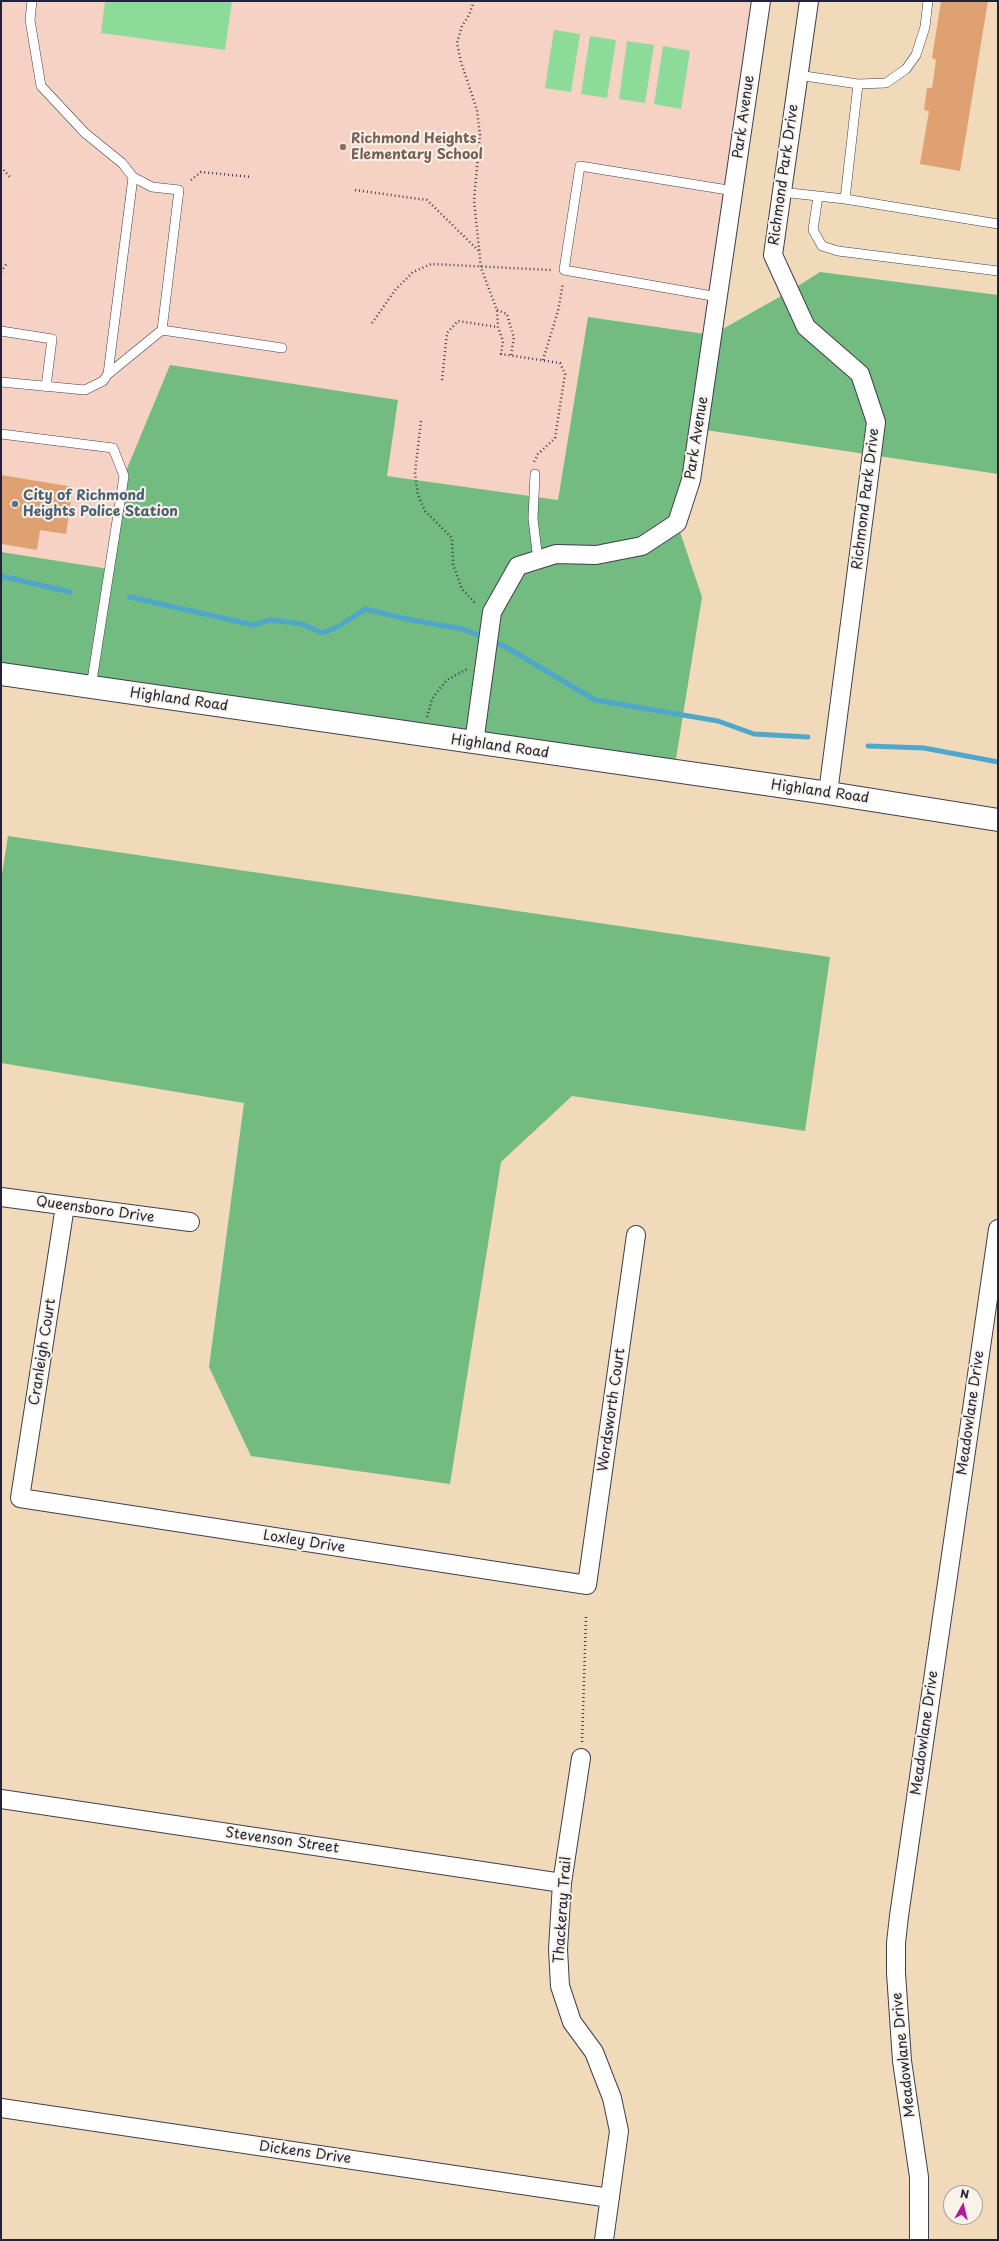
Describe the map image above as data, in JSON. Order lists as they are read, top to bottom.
{
  "streets": {
    "street": [
      "Park Avenue",
      "Richmond Park Drive",
      "Highland Road",
      "Queensboro Drive",
      "Cranleigh Court",
      "Wordsworth Court",
      "Meadowlane Drive",
      "Loxley Drive",
      "Stevenson Street",
      "Thackeray Trail",
      "Dickens Drive"
    ]
  },
  "crossings": [
    ["Park Avenue", "Highland Road"],
    ["Richmond Park Drive", "Highland Road"],
    ["Queensboro Drive", "Cranleigh Court"],
    ["Cranleigh Court", "Loxley Drive"],
    ["Wordsworth Court", "Loxley Drive"],
    ["Stevenson Street", "Thackeray Trail"],
    ["Thackeray Trail", "Dickens Drive"]
  ],
  "places": ["Richmond Heights Elementary School", "City of Richmond Heights Police Station"],
  "north": "top"
}
